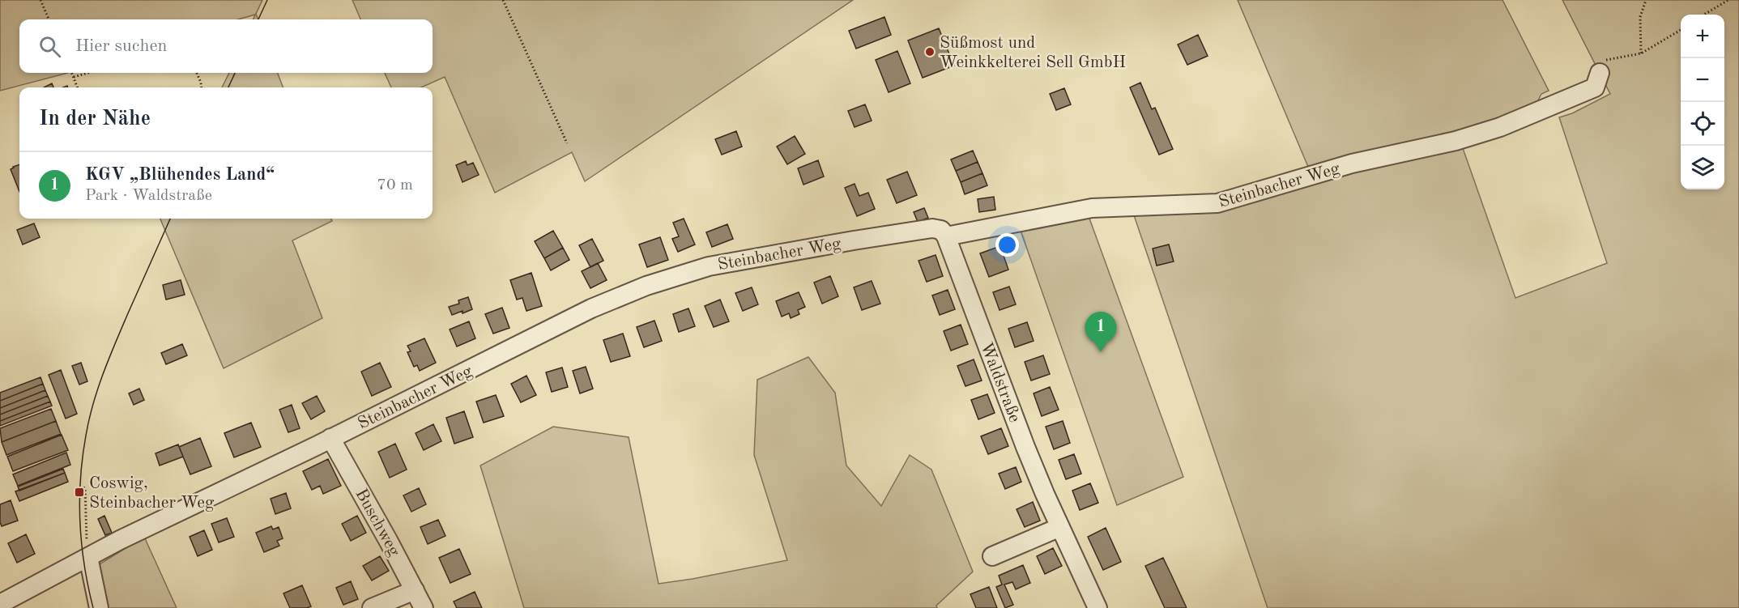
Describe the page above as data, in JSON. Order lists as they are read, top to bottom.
{
  "streets": {
    "street": ["Steinbacher Weg", "Waldstraße", "Buschweg"]
  },
  "crossings": [
    ["Steinbacher Weg", "Waldstraße"],
    ["Steinbacher Weg", "Buschweg"]
  ],
  "places": {
    "other": ["Süßmost und Weinkkelterei Sell GmbH"],
    "transit": ["Coswig, Steinbacher Weg"]
  },
  "page": {
    "map_buttons": ["+", "−"],
    "search": "Hier suchen",
    "heading": "In der Nähe",
    "list": [
      {
        "mark": "1",
        "name": "KGV „Blühendes Land“",
        "note": "Park · Waldstraße",
        "value": "70 m"
      }
    ],
    "pins": "1"
  }
}
